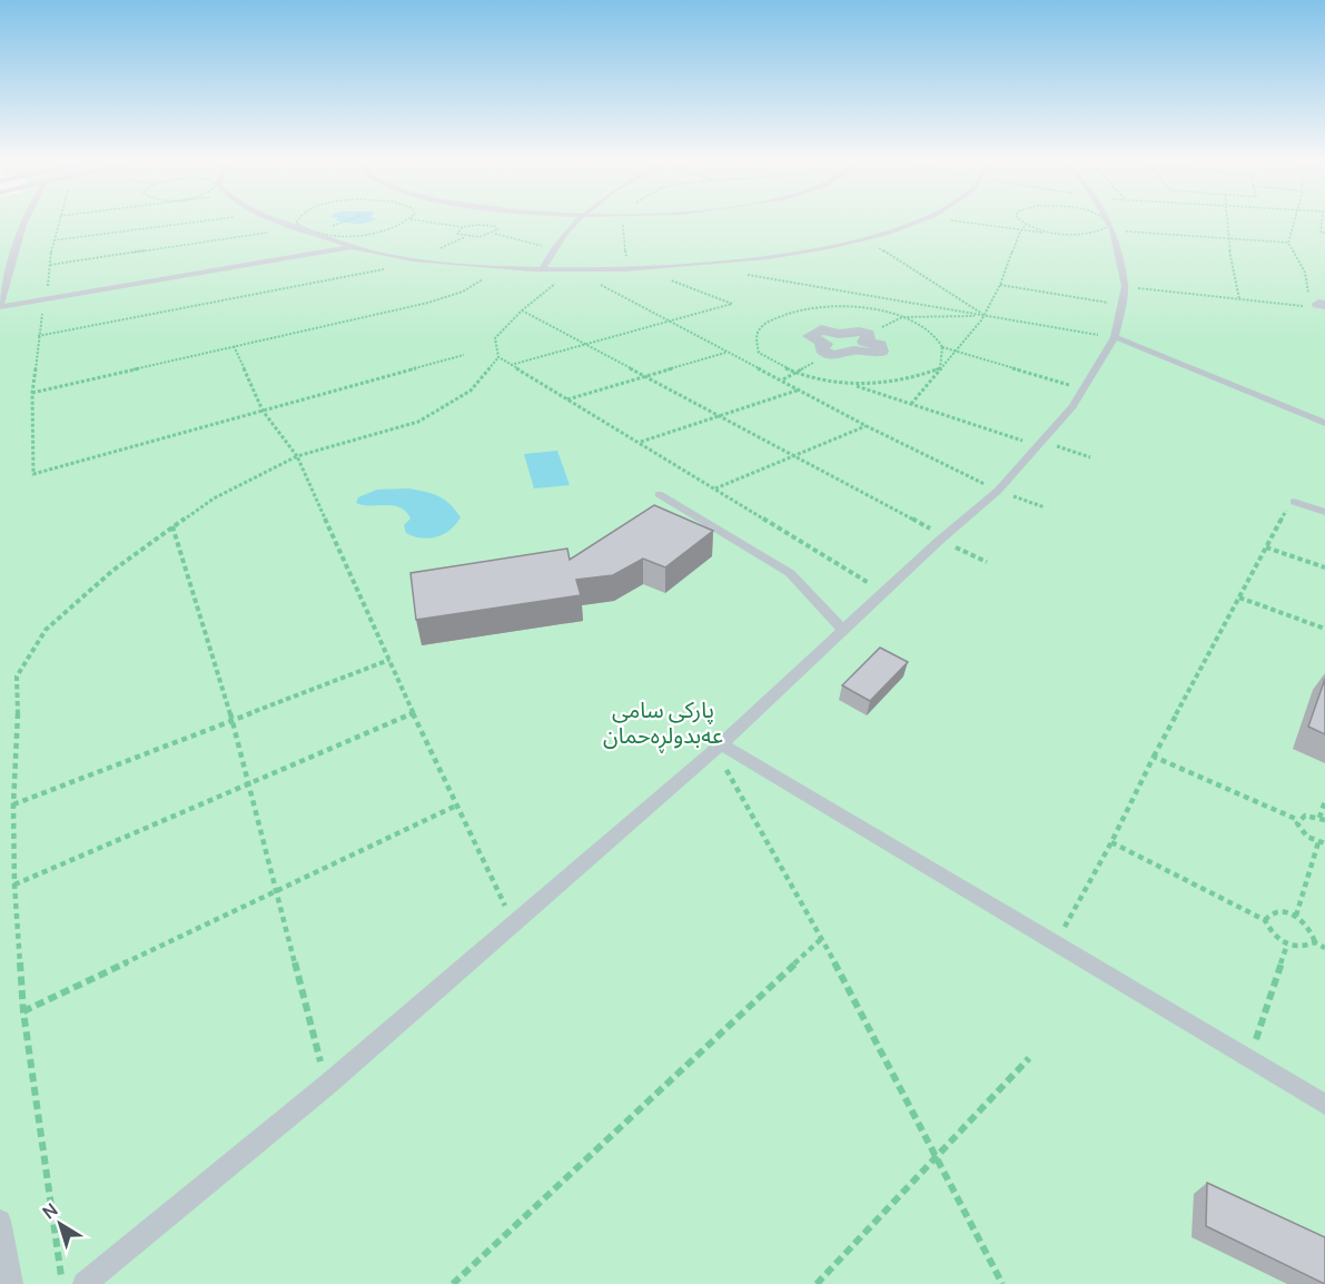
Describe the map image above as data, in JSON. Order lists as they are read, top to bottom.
{
  "parks": ["پارکی سامی عەبدولڕەحمان"],
  "north": "top left"
}
